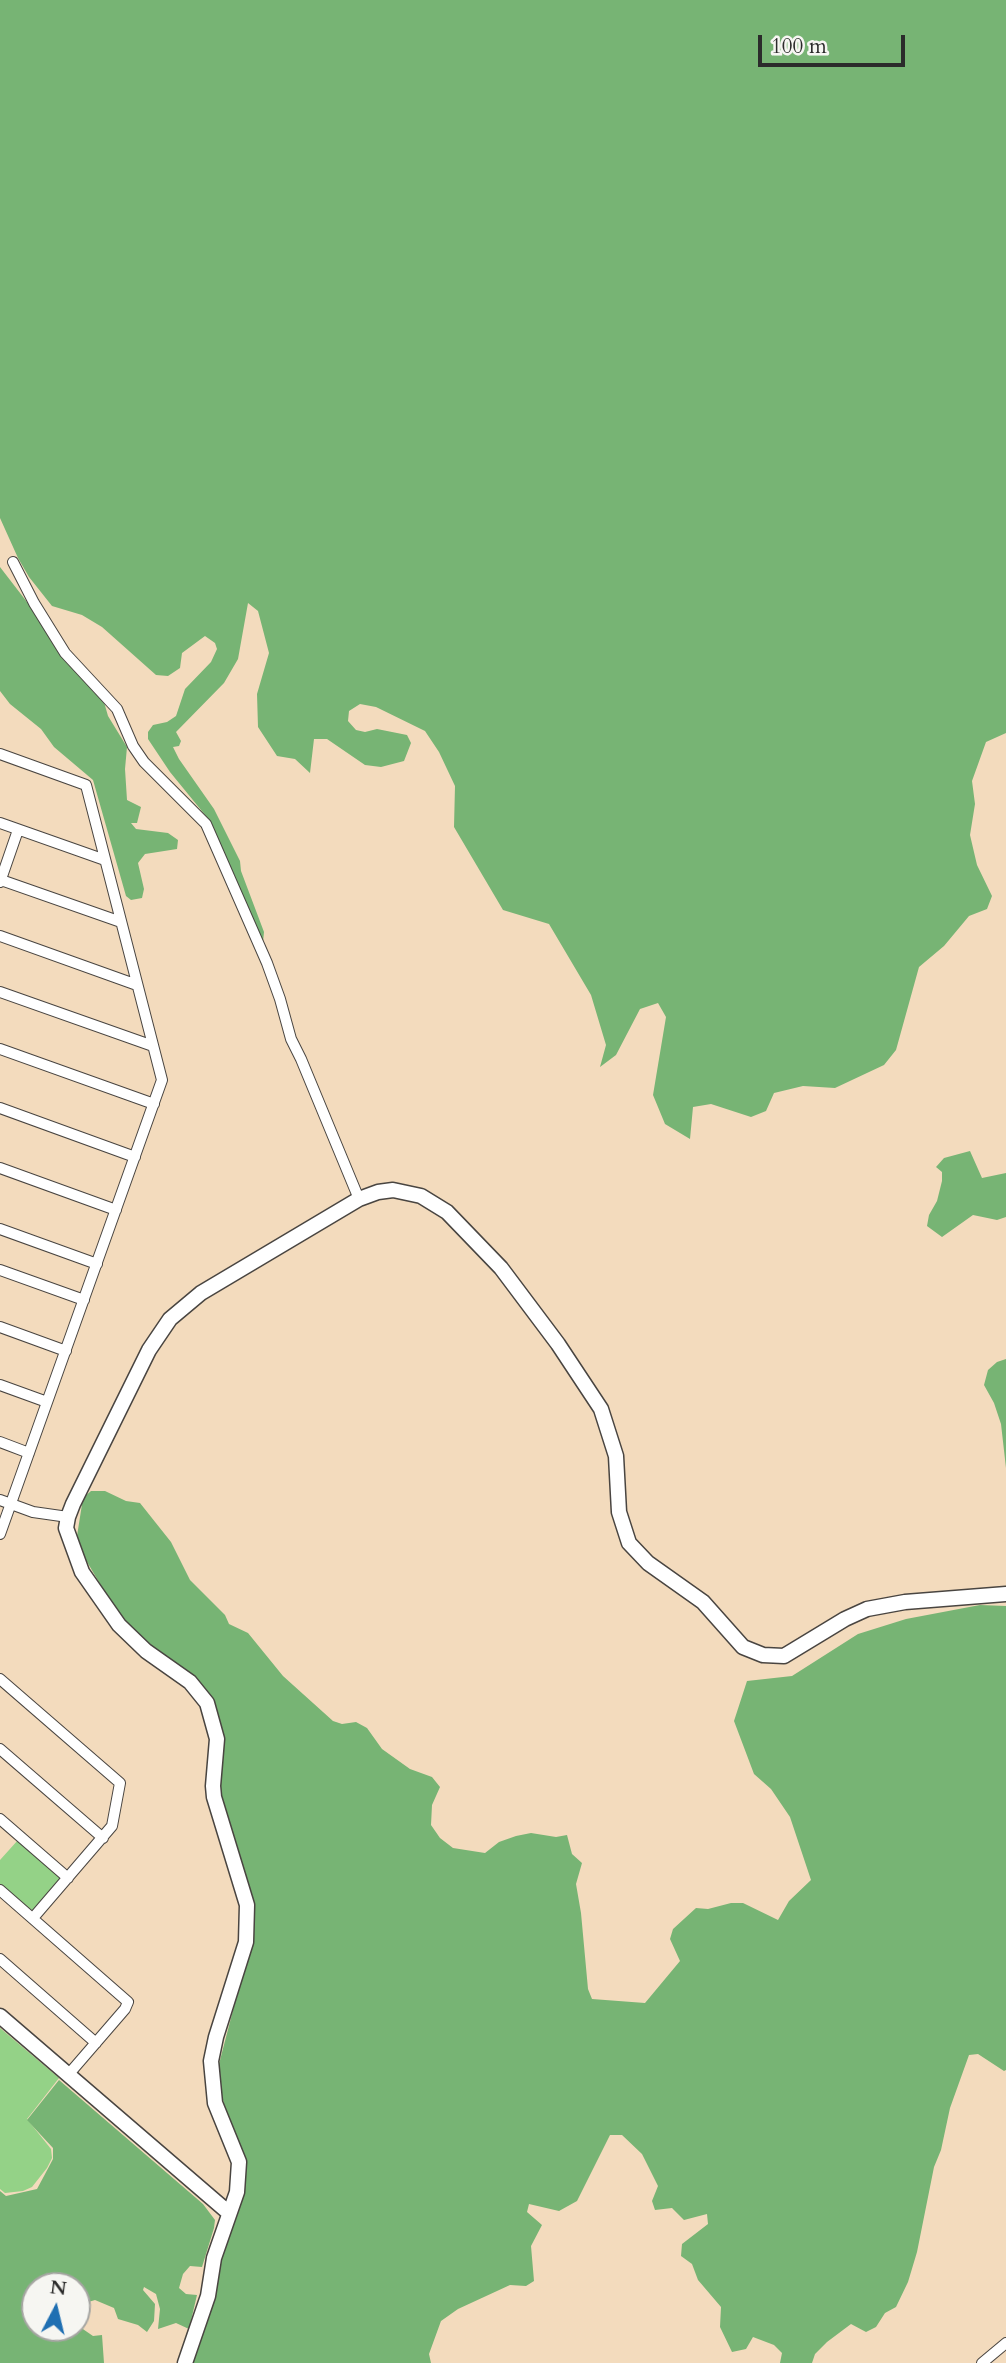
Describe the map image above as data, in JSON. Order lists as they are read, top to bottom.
{
  "scale_bar": "100 m",
  "north": "top"
}
